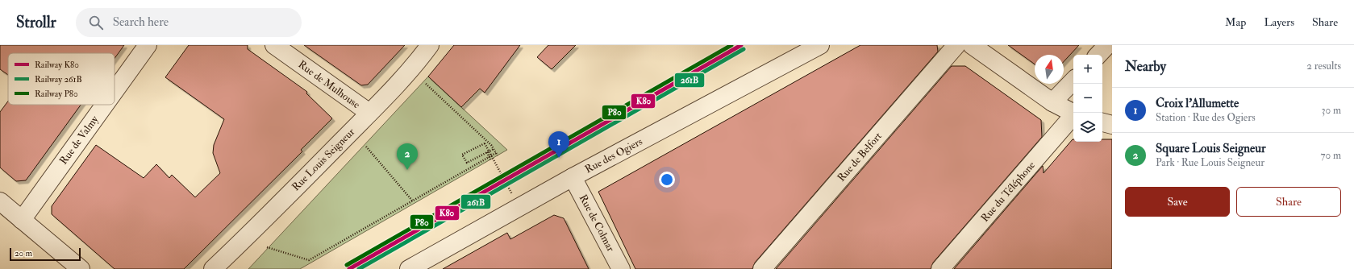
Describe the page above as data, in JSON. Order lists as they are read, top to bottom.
{
  "streets": {
    "street": [
      "Rue de Mulhouse",
      "Rue de Valmy",
      "Rue des Ogiers",
      "Rue de Belfort",
      "Rue Louis Seigneur",
      "Rue du Téléphone",
      "Rue de Colmar"
    ]
  },
  "crossings": [
    ["Rue de Mulhouse", "Rue Louis Seigneur"],
    ["Rue des Ogiers", "Rue de Colmar"]
  ],
  "lines": ["rail line K80", "rail line P80", "rail line 261B"],
  "legend": ["Railway K80", "Railway 261B", "Railway P80"],
  "scale_bar": "20 m",
  "north": "top",
  "page": {
    "header": "Strollr",
    "search": "Search here",
    "nav": ["Map", "Layers", "Share"],
    "heading": ["Nearby", "2 results"],
    "map_buttons": ["+", "−"],
    "list": [
      {
        "mark": "1",
        "name": "Croix l'Allumette",
        "note": "Station · Rue des Ogiers",
        "value": "30 m"
      },
      {
        "mark": "2",
        "name": "Square Louis Seigneur",
        "note": "Park · Rue Louis Seigneur",
        "value": "70 m"
      }
    ],
    "pins": ["1", "2"],
    "buttons": ["Save", "Share"],
    "scale": "20 m"
  }
}
